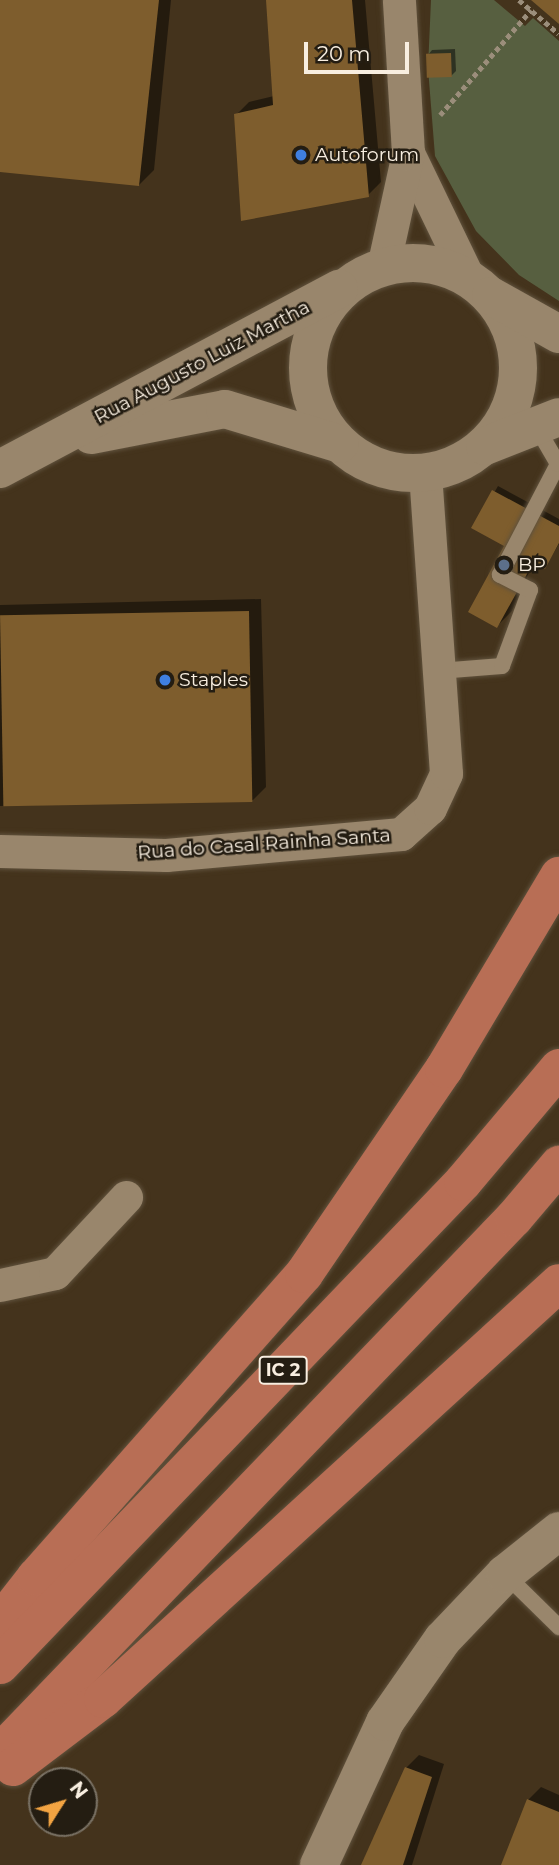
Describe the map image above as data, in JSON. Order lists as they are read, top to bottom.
{
  "streets": {
    "highway": ["IC 2"],
    "main road": ["Rua Augusto Luiz Martha"],
    "street": ["Rua do Casal Rainha Santa"]
  },
  "crossings": [
    ["Rua Augusto Luiz Martha", "Rua do Casal Rainha Santa"]
  ],
  "places": ["Autoforum", "BP", "Staples"],
  "scale_bar": "20 m",
  "north": "top right"
}
